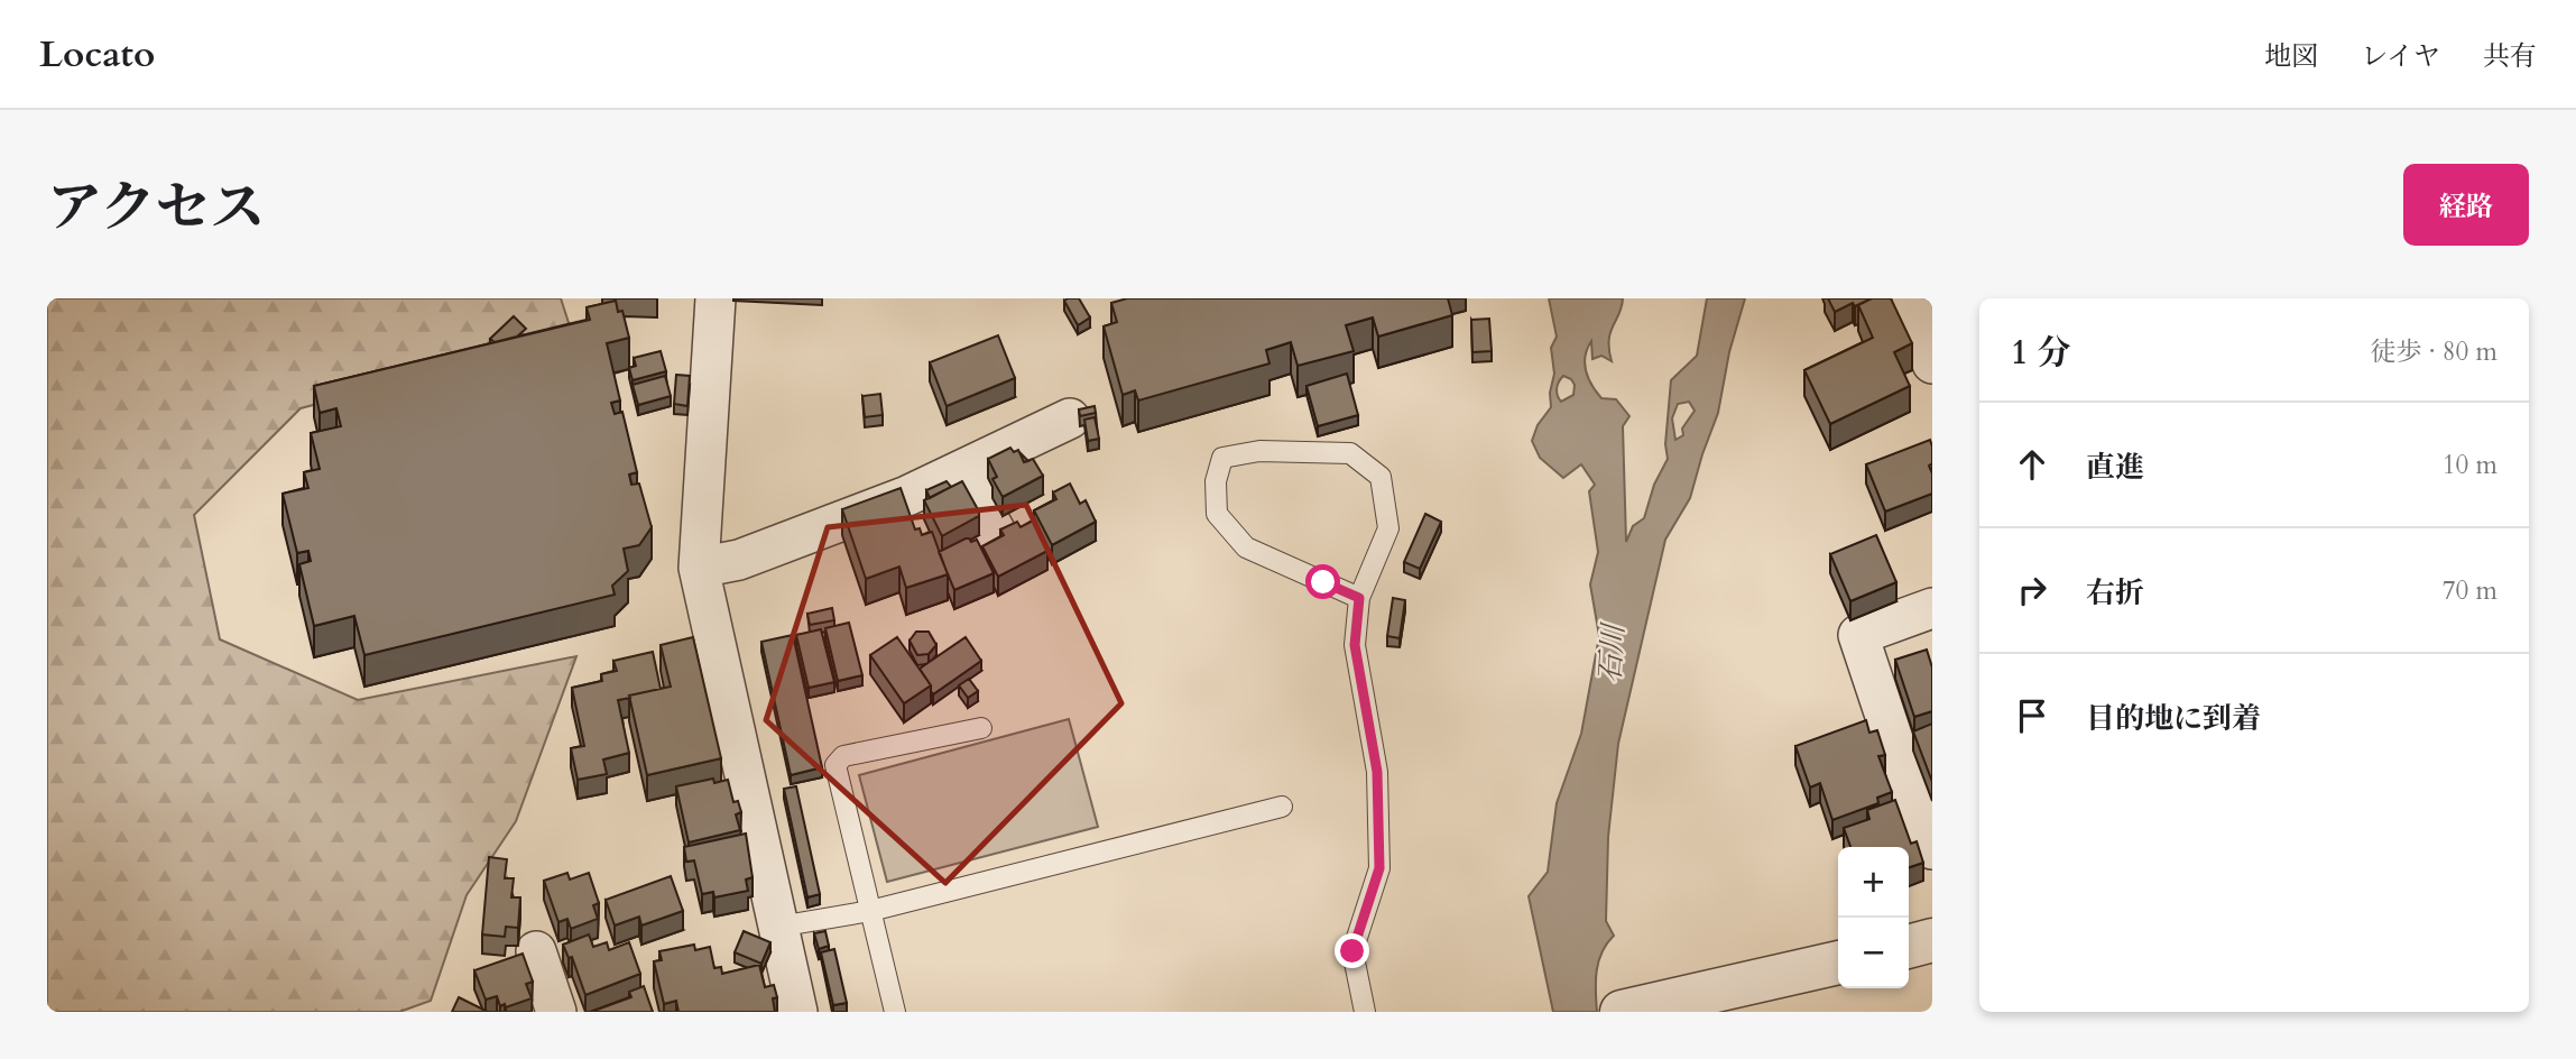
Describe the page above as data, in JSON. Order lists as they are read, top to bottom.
{
  "water": ["石川"],
  "page": {
    "header": "Locato",
    "nav": ["地図", "レイヤ", "共有"],
    "title": "アクセス",
    "buttons": "経路",
    "heading": ["1 分", "徒歩 · 80 m"],
    "list": [
      ["直進", "10 m"],
      ["右折", "70 m"],
      "目的地に到着"
    ],
    "map_buttons": ["+", "−"]
  }
}
